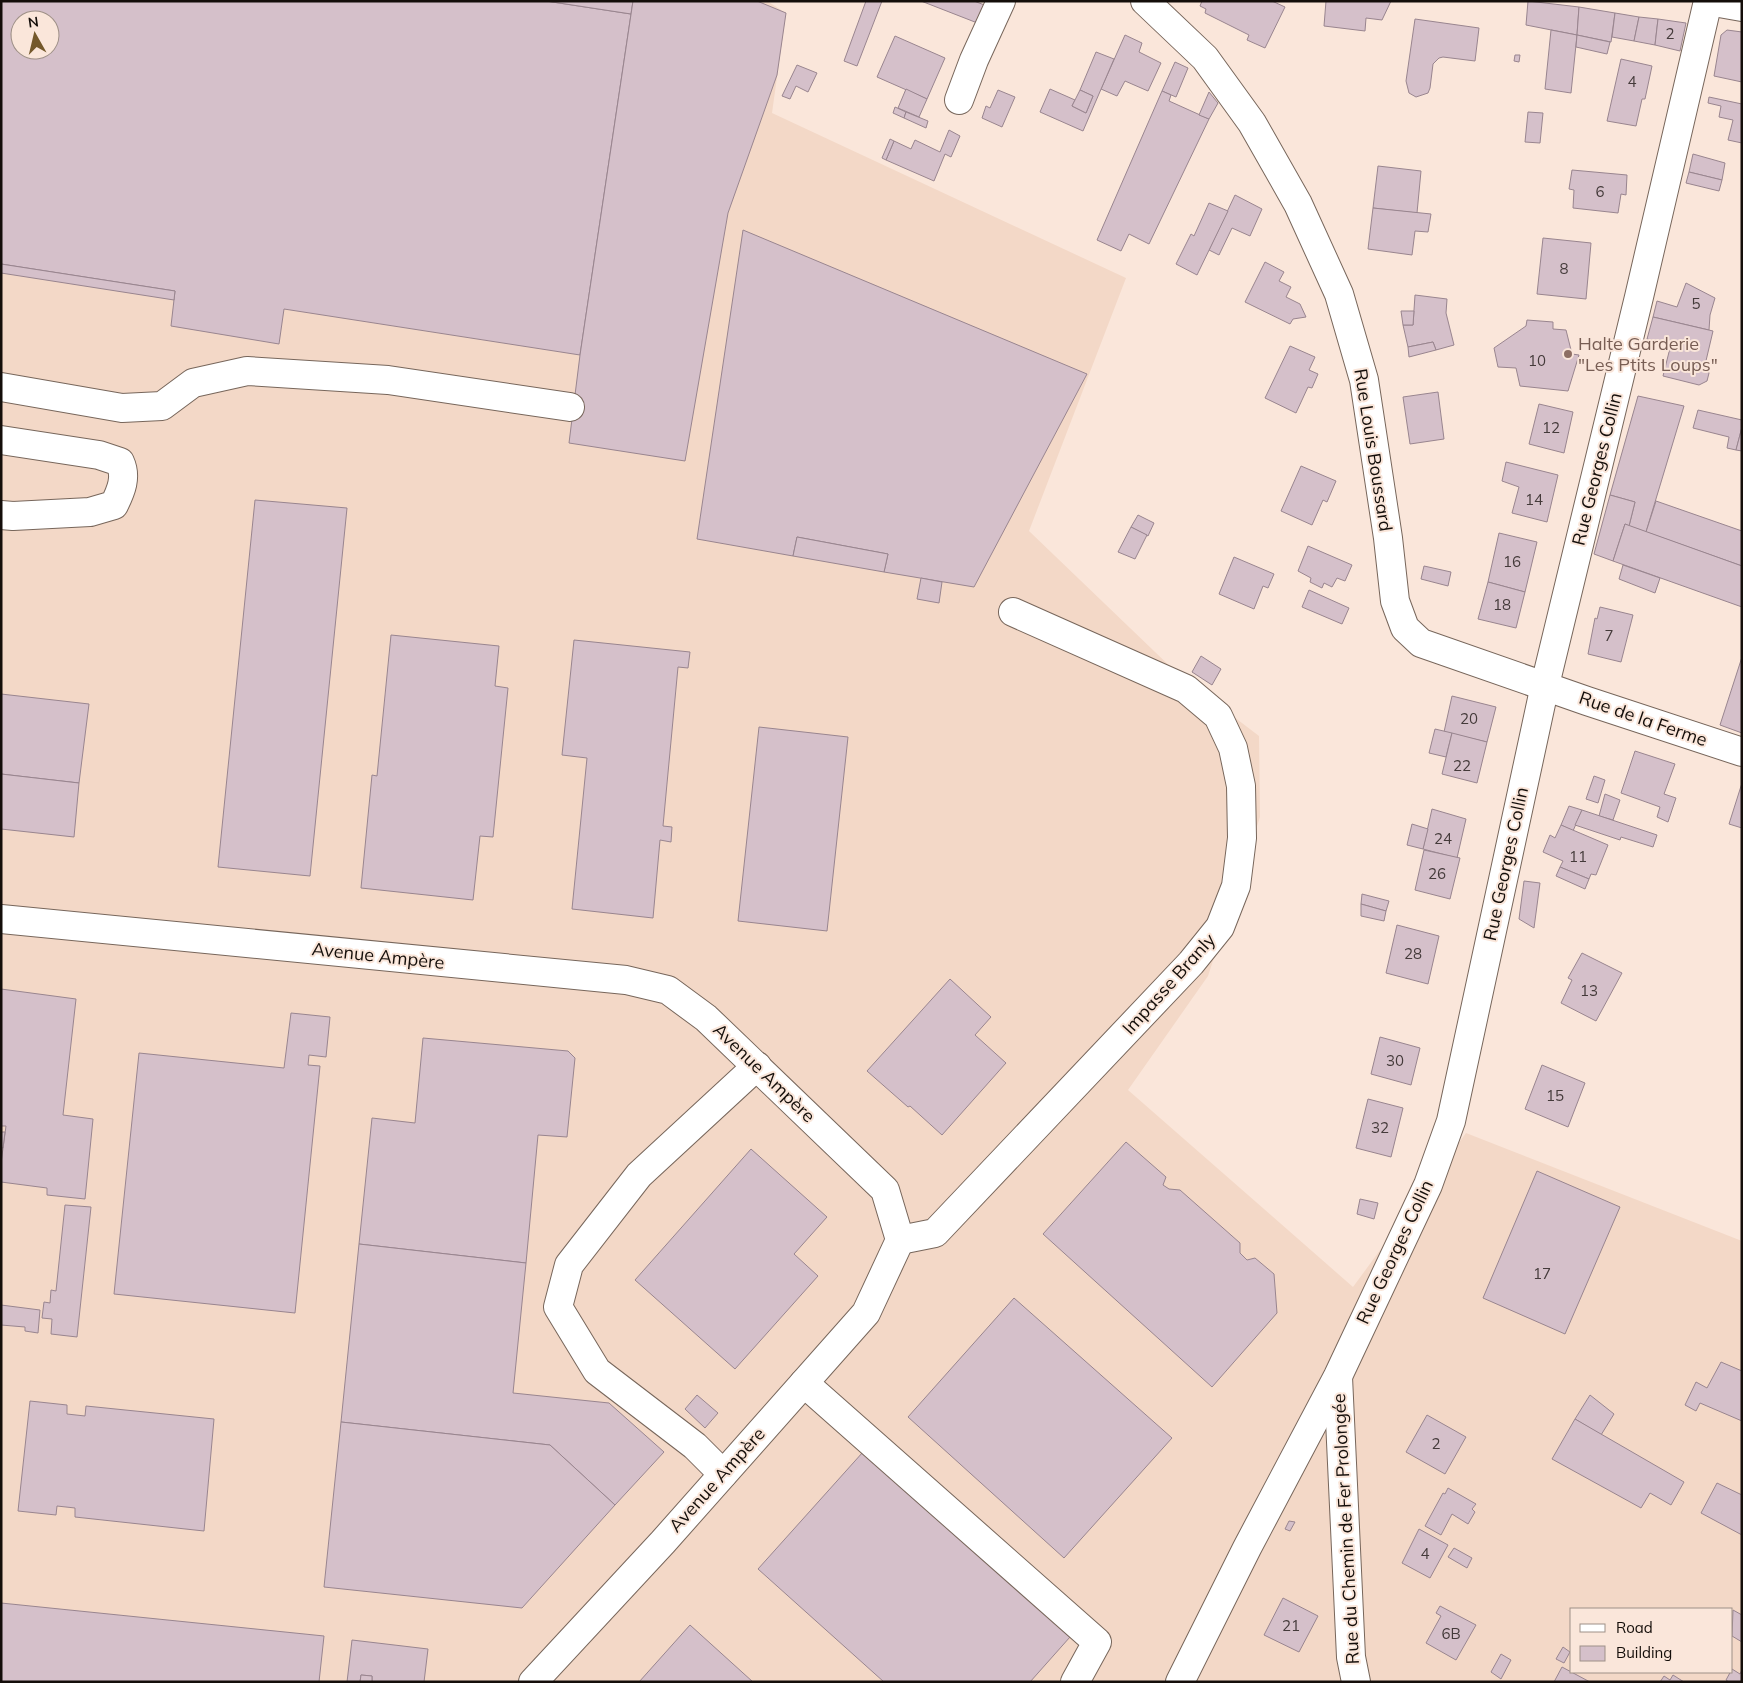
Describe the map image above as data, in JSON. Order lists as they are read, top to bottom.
{
  "streets": {
    "street": [
      "Rue Louis Boussard",
      "Rue Georges Collin",
      "Rue de la Ferme",
      "Avenue Ampère",
      "Impasse Branly",
      "Rue du Chemin de Fer Prolongée"
    ]
  },
  "crossings": [
    ["Rue Louis Boussard", "Rue Georges Collin"],
    ["Rue Louis Boussard", "Rue de la Ferme"],
    ["Rue Georges Collin", "Rue de la Ferme"],
    ["Rue Georges Collin", "Rue du Chemin de Fer Prolongée"],
    ["Avenue Ampère", "Impasse Branly"]
  ],
  "places": ["Halte Garderie \"Les Ptits Loups\""],
  "house_numbers": [
    "2",
    "4",
    "6",
    "8",
    "5",
    "10",
    "12",
    "14",
    "16",
    "18",
    "7",
    "20",
    "22",
    "24",
    "11",
    "26",
    "28",
    "13",
    "30",
    "15",
    "32",
    "17",
    "2",
    "4",
    "21",
    "6B"
  ],
  "legend": ["Road", "Building"],
  "north": "top"
}
